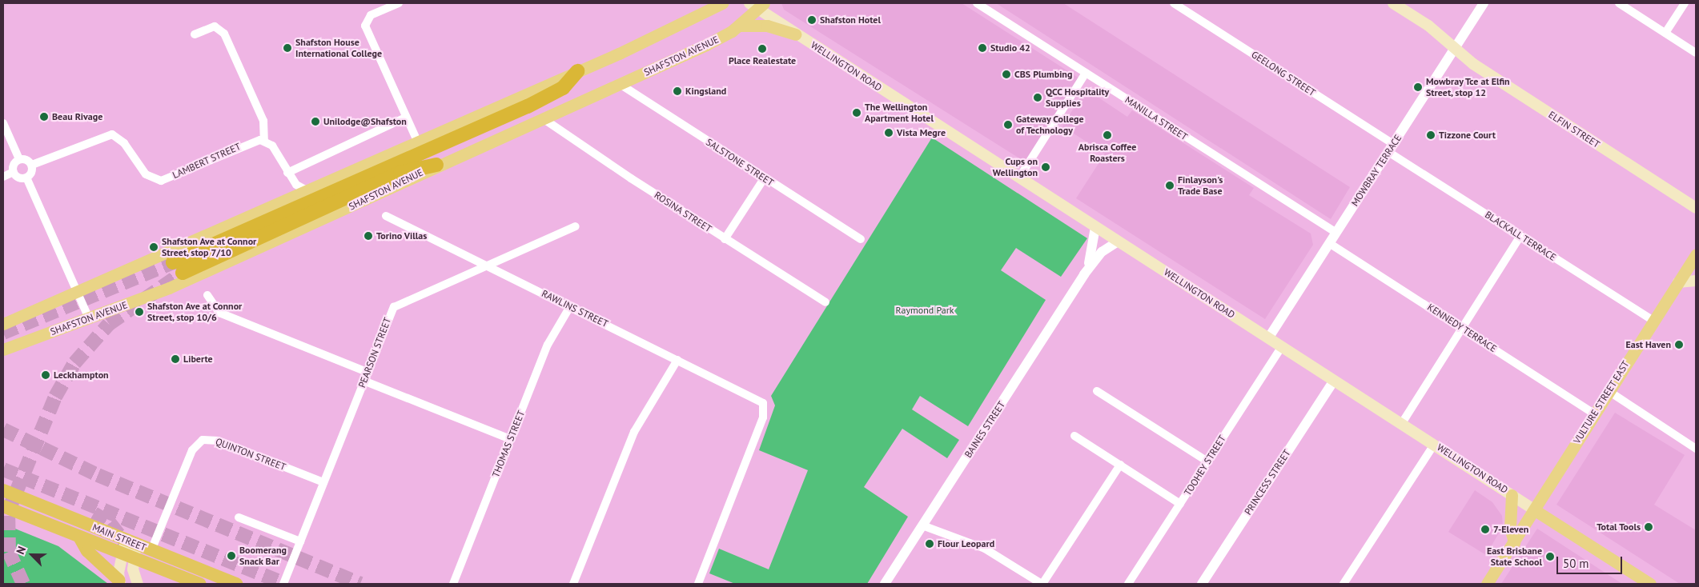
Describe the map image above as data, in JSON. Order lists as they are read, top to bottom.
{
  "streets": {
    "highway": ["MAIN STREET"],
    "main road": [
      "SHAFSTON AVENUE",
      "WELLINGTON ROAD",
      "ELFIN STREET",
      "VULTURE STREET EAST"
    ],
    "street": [
      "GEELONG STREET",
      "MANILLA STREET",
      "LAMBERT STREET",
      "SALSTONE STREET",
      "MOWBRAY TERRACE",
      "ROSINA STREET",
      "BLACKALL TERRACE",
      "RAWLINS STREET",
      "KENNEDY TERRACE",
      "PEARSON STREET",
      "BAINES STREET",
      "THOMAS STREET",
      "QUINTON STREET",
      "TOOHEY STREET",
      "PRINCESS STREET"
    ]
  },
  "crossings": [
    ["SHAFSTON AVENUE", "WELLINGTON ROAD"],
    ["SHAFSTON AVENUE", "SALSTONE STREET"],
    ["SHAFSTON AVENUE", "ROSINA STREET"],
    ["WELLINGTON ROAD", "MOWBRAY TERRACE"],
    ["WELLINGTON ROAD", "VULTURE STREET EAST"],
    ["WELLINGTON ROAD", "BAINES STREET"],
    ["WELLINGTON ROAD", "TOOHEY STREET"],
    ["WELLINGTON ROAD", "PRINCESS STREET"],
    ["GEELONG STREET", "MOWBRAY TERRACE"],
    ["GEELONG STREET", "BLACKALL TERRACE"],
    ["MANILLA STREET", "MOWBRAY TERRACE"],
    ["ELFIN STREET", "MOWBRAY TERRACE"],
    ["MOWBRAY TERRACE", "BLACKALL TERRACE"],
    ["MOWBRAY TERRACE", "KENNEDY TERRACE"],
    ["BLACKALL TERRACE", "VULTURE STREET EAST"],
    ["RAWLINS STREET", "PEARSON STREET"],
    ["RAWLINS STREET", "THOMAS STREET"],
    ["KENNEDY TERRACE", "VULTURE STREET EAST"],
    ["PEARSON STREET", "QUINTON STREET"],
    ["QUINTON STREET", "MAIN STREET"]
  ],
  "parks": ["Raymond Park"],
  "places": [
    "Shafston Hotel",
    "Shafston House International College",
    "Studio 42",
    "Place Realestate",
    "CBS Plumbing",
    "Mowbray Tce at Elfin Street, stop 12",
    "Kingsland",
    "QCC Hospitality Supplies",
    "The Wellington Apartment Hotel",
    "Beau Rivage",
    "Unilodge@Shafston",
    "Gateway College of Technology",
    "Vista Megre",
    "Abrisca Coffee Roasters",
    "Tizzone Court",
    "Cups on Wellington",
    "Finlayson's Trade Base",
    "Torino Villas",
    "Shafston Ave at Connor Street, stop 7/10",
    "Shafston Ave at Connor Street, stop 10/6",
    "East Haven",
    "Liberte",
    "Leckhampton",
    "Total Tools",
    "7-Eleven",
    "Flour Leopard",
    "Boomerang Snack Bar",
    "East Brisbane State School"
  ],
  "scale_bar": "50 m",
  "north": "top left"
}
